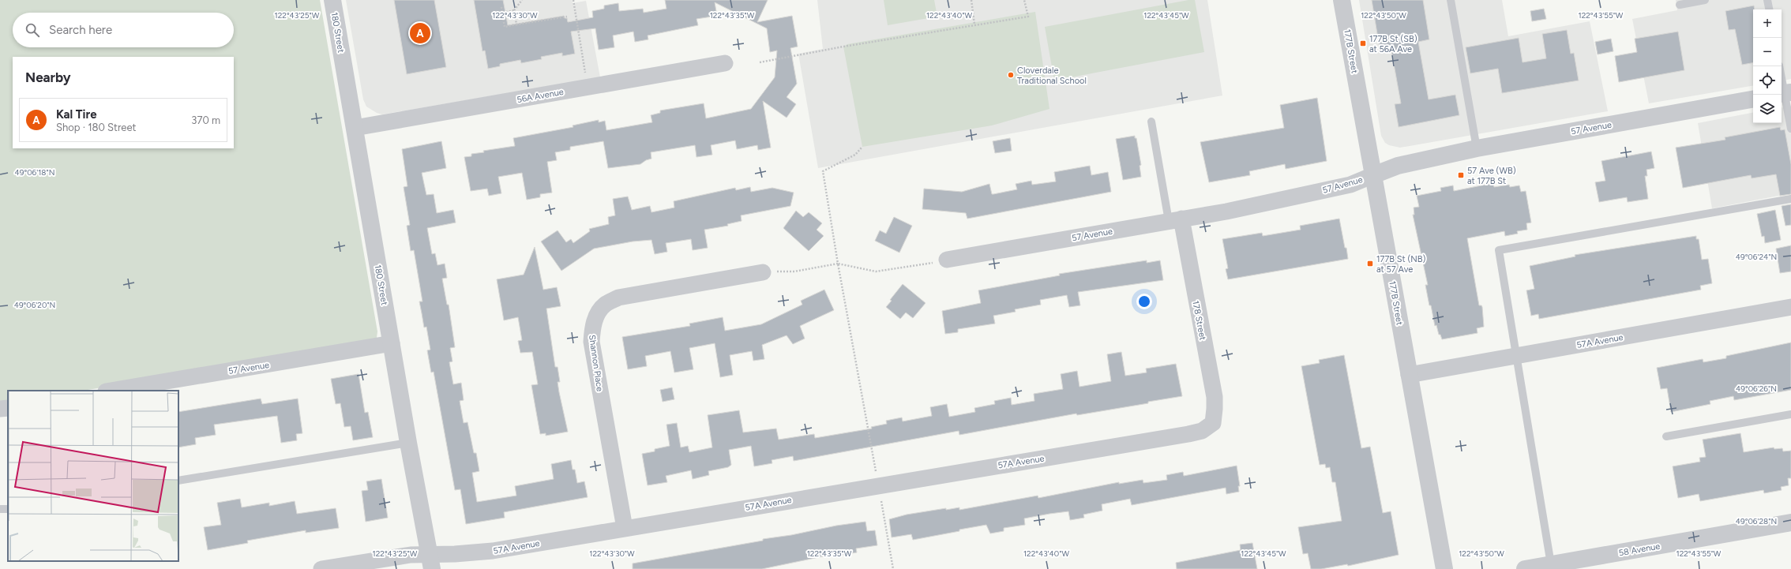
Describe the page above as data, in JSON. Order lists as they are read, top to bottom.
{
  "streets": {
    "street": [
      "180 Street",
      "177B Street",
      "56A Avenue",
      "57 Avenue",
      "178 Street",
      "57A Avenue",
      "Shannon Place",
      "58 Avenue"
    ]
  },
  "crossings": [
    ["180 Street", "56A Avenue"],
    ["180 Street", "57 Avenue"],
    ["180 Street", "57A Avenue"],
    ["177B Street", "57 Avenue"],
    ["177B Street", "57A Avenue"],
    ["57 Avenue", "178 Street"],
    ["178 Street", "57A Avenue"],
    ["57A Avenue", "Shannon Place"]
  ],
  "places": {
    "transit": ["177B St (SB) at 56A Ave", "57 Ave (WB) at 177B St", "177B St (NB) at 57 Ave"],
    "other": ["Cloverdale Traditional School"]
  },
  "page": {
    "map_buttons": ["+", "−"],
    "search": "Search here",
    "pins": "A",
    "heading": "Nearby",
    "list": [
      {
        "mark": "A",
        "name": "Kal Tire",
        "note": "Shop · 180 Street",
        "value": "370 m"
      }
    ]
  },
  "coordinates": [
    "122°43'25\"W",
    "122°43'30\"W",
    "122°43'35\"W",
    "122°43'40\"W",
    "122°43'45\"W",
    "122°43'50\"W",
    "122°43'55\"W",
    "49°06'18\"N",
    "49°06'24\"N",
    "49°06'20\"N",
    "49°06'26\"N",
    "49°06'28\"N"
  ]
}
